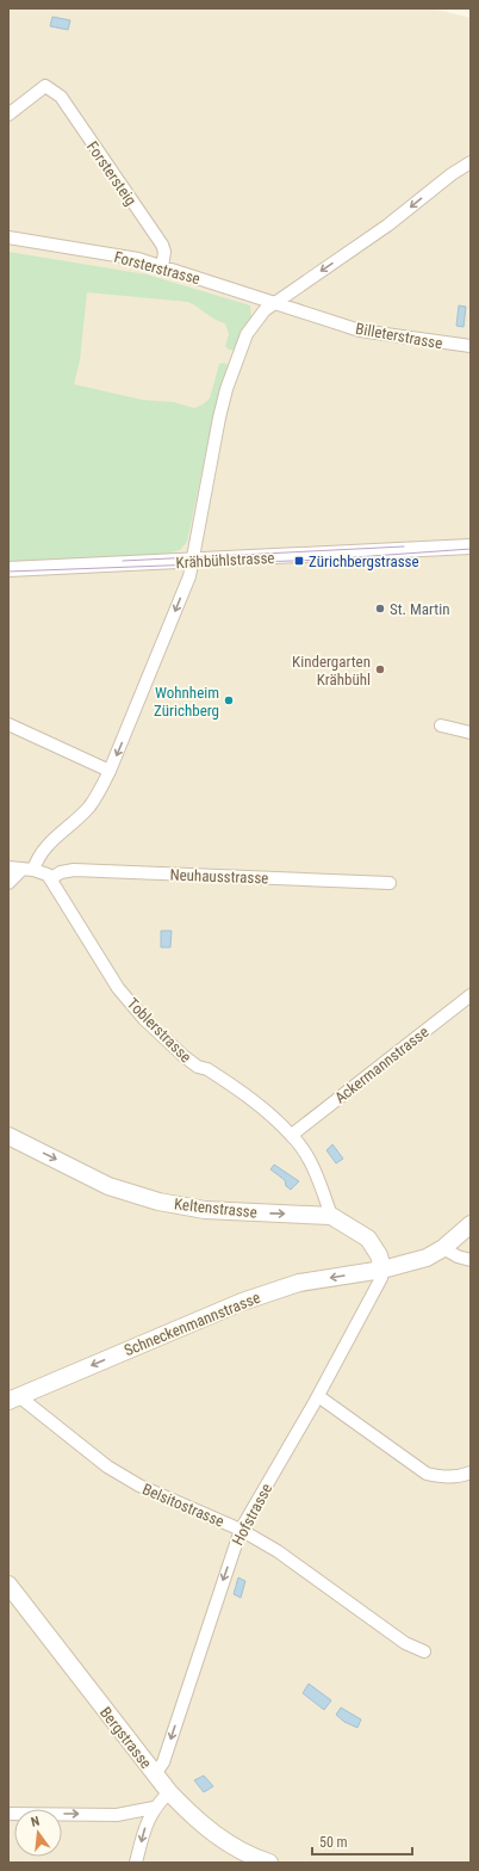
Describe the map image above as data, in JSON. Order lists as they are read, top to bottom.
{
  "streets": {
    "main road": ["Keltenstrasse", "Schneckenmannstrasse", "Bergstrasse"],
    "street": [
      "Forstersteig",
      "Forsterstrasse",
      "Billeterstrasse",
      "Krähbühlstrasse",
      "Neuhausstrasse",
      "Toblerstrasse",
      "Ackermannstrasse",
      "Belsitostrasse",
      "Hofstrasse"
    ]
  },
  "crossings": [
    ["Forstersteig", "Forsterstrasse"],
    ["Forsterstrasse", "Billeterstrasse"],
    ["Neuhausstrasse", "Toblerstrasse"],
    ["Toblerstrasse", "Ackermannstrasse"],
    ["Toblerstrasse", "Keltenstrasse"],
    ["Keltenstrasse", "Schneckenmannstrasse"],
    ["Keltenstrasse", "Hofstrasse"],
    ["Schneckenmannstrasse", "Belsitostrasse"],
    ["Schneckenmannstrasse", "Hofstrasse"],
    ["Belsitostrasse", "Hofstrasse"],
    ["Hofstrasse", "Bergstrasse"]
  ],
  "one_way": ["Keltenstrasse", "Schneckenmannstrasse", "Hofstrasse"],
  "places": {
    "transit": ["Zürichbergstrasse"],
    "other": ["St. Martin", "Kindergarten Krähbühl", "Wohnheim Zürichberg"]
  },
  "scale_bar": "50 m",
  "north": "top"
}
